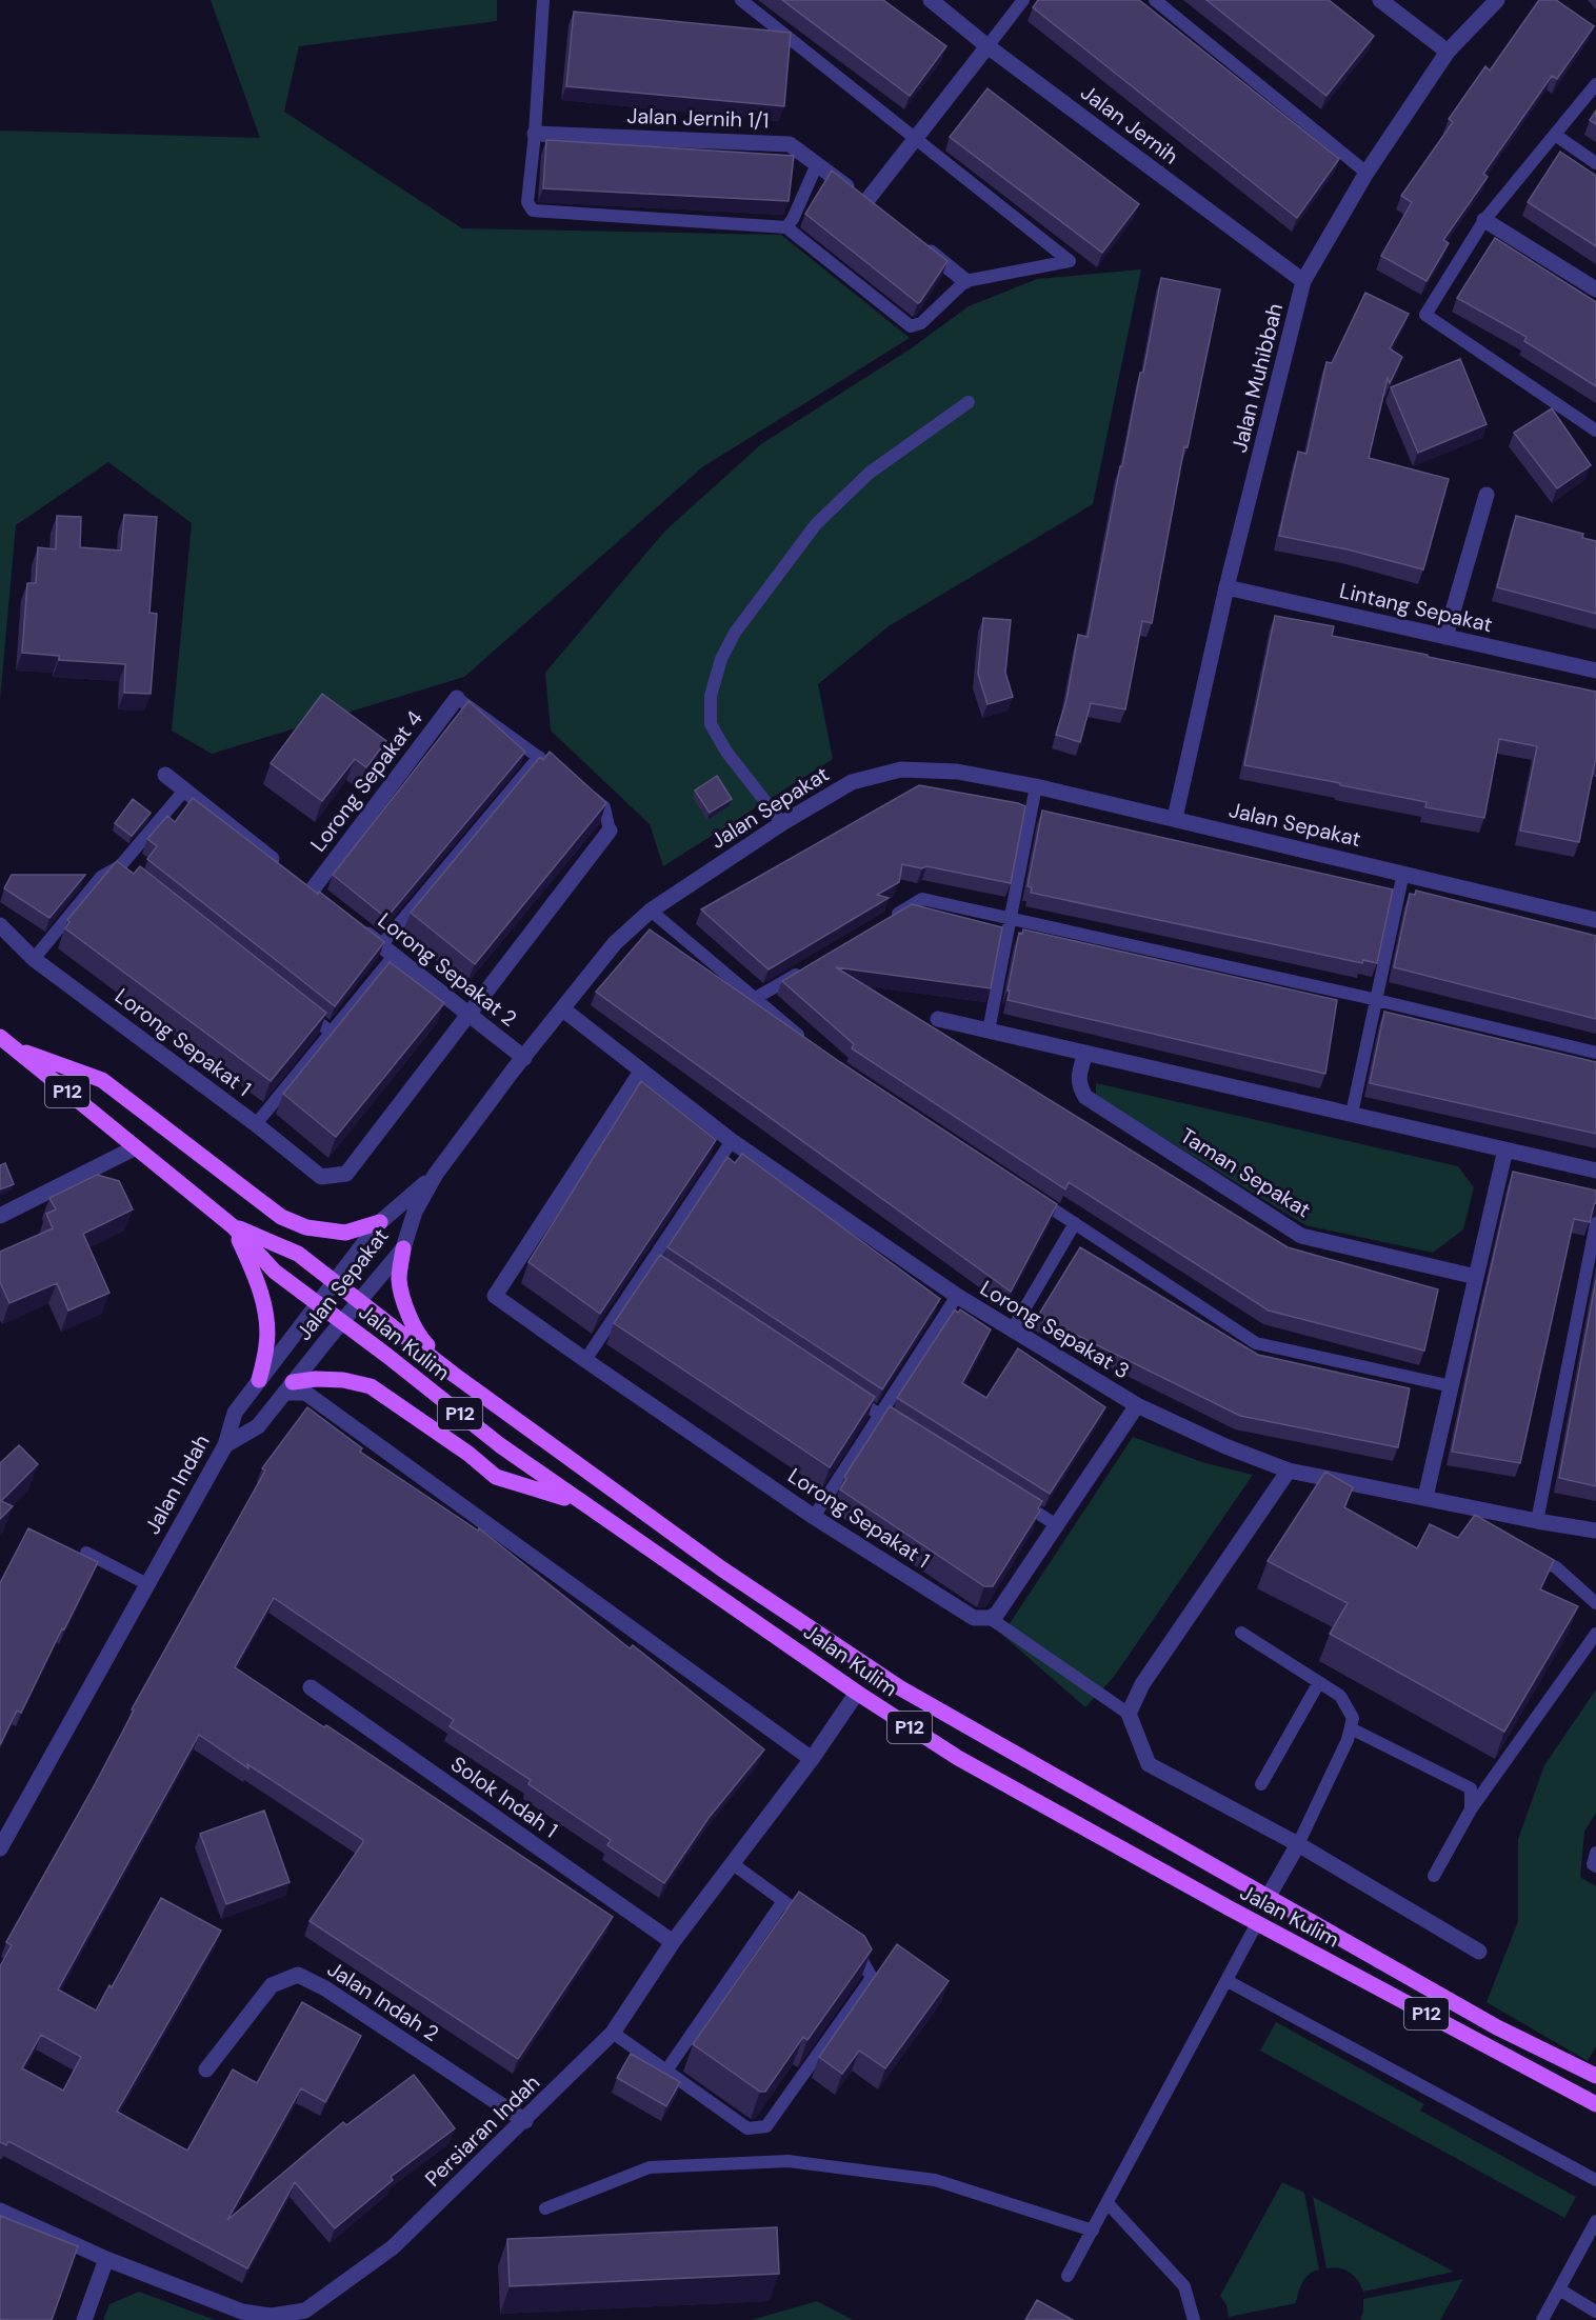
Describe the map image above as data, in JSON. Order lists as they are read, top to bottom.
{
  "streets": {
    "main road": ["P12", "Jalan Kulim"],
    "street": [
      "Jalan Jernih 1/1",
      "Jalan Jernih",
      "Jalan Muhibbah",
      "Lintang Sepakat",
      "Lorong Sepakat 4",
      "Jalan Sepakat",
      "Lorong Sepakat 2",
      "Lorong Sepakat 1",
      "Taman Sepakat",
      "Lorong Sepakat 3",
      "Jalan Indah",
      "Solok Indah 1",
      "Jalan Indah 2",
      "Persiaran Indah"
    ]
  },
  "crossings": [
    ["Jalan Jernih", "Jalan Muhibbah"],
    ["Jalan Muhibbah", "Lintang Sepakat"],
    ["Jalan Muhibbah", "Jalan Sepakat"],
    ["Jalan Sepakat", "Lorong Sepakat 2"],
    ["Jalan Sepakat", "Lorong Sepakat 3"],
    ["Jalan Sepakat", "Jalan Kulim"],
    ["Jalan Sepakat", "Jalan Indah"],
    ["Lorong Sepakat 2", "Lorong Sepakat 1"],
    ["Lorong Sepakat 1", "Lorong Sepakat 3"],
    ["Jalan Kulim", "Jalan Indah"],
    ["Jalan Kulim", "Persiaran Indah"],
    ["Solok Indah 1", "Persiaran Indah"],
    ["Jalan Indah 2", "Persiaran Indah"]
  ]
}
